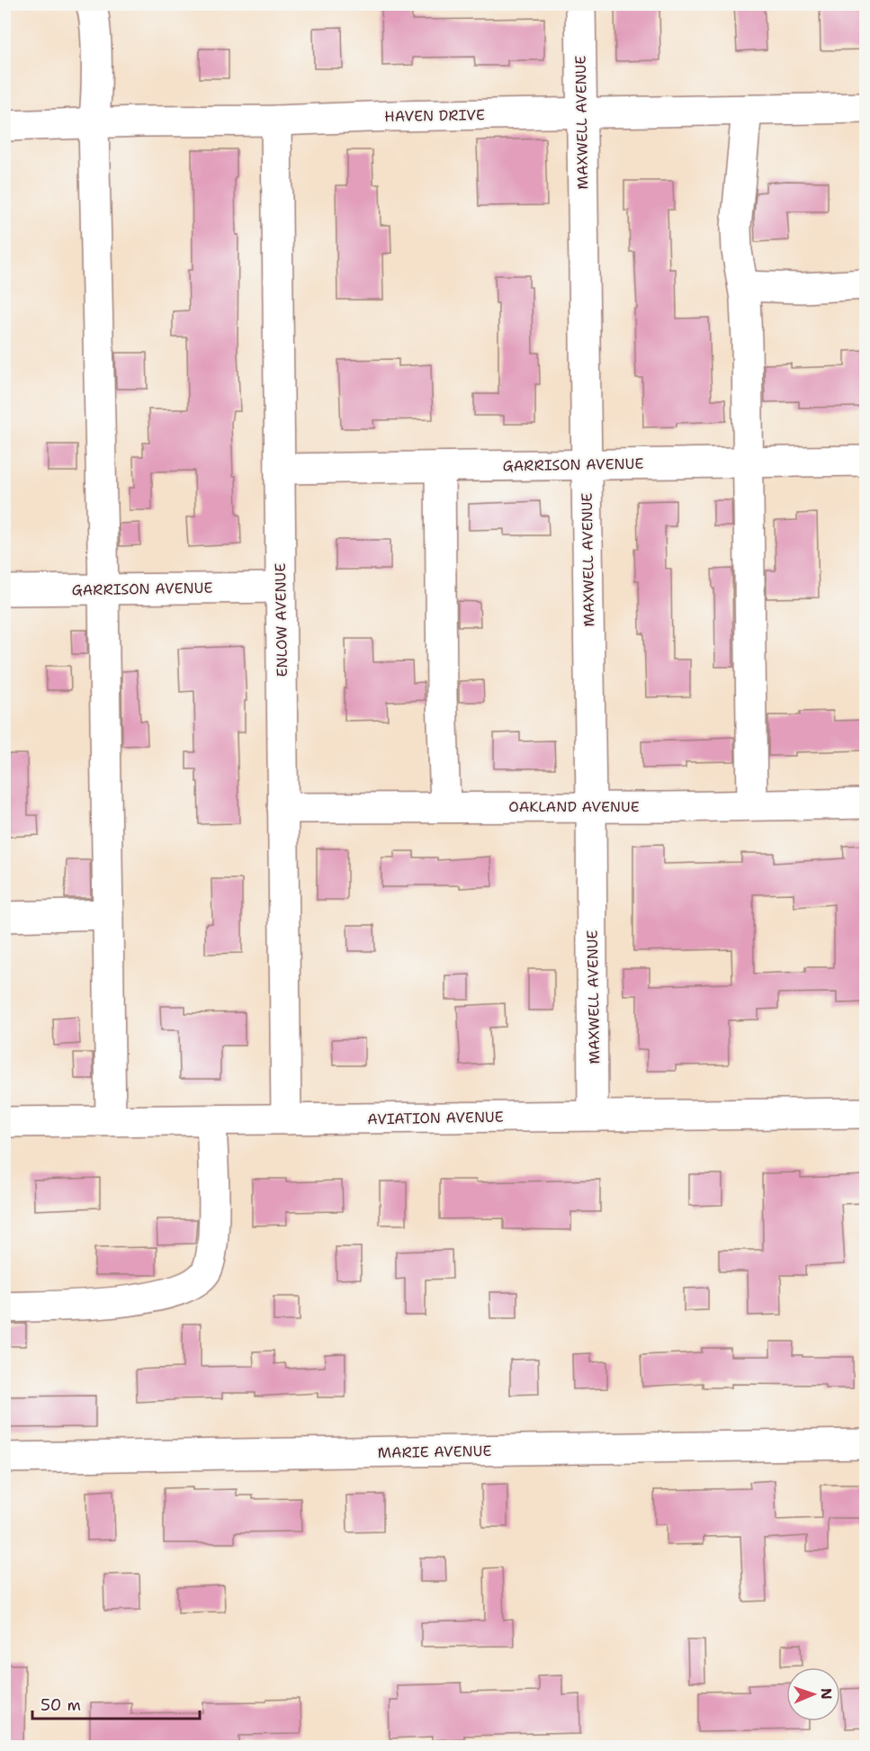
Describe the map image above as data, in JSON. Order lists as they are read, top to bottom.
{
  "streets": {
    "street": [
      "HAVEN DRIVE",
      "MAXWELL AVENUE",
      "GARRISON AVENUE",
      "ENLOW AVENUE",
      "OAKLAND AVENUE",
      "AVIATION AVENUE",
      "MARIE AVENUE"
    ]
  },
  "crossings": [
    ["HAVEN DRIVE", "MAXWELL AVENUE"],
    ["HAVEN DRIVE", "ENLOW AVENUE"],
    ["MAXWELL AVENUE", "GARRISON AVENUE"],
    ["MAXWELL AVENUE", "OAKLAND AVENUE"],
    ["MAXWELL AVENUE", "AVIATION AVENUE"],
    ["GARRISON AVENUE", "ENLOW AVENUE"],
    ["ENLOW AVENUE", "OAKLAND AVENUE"],
    ["ENLOW AVENUE", "AVIATION AVENUE"]
  ],
  "scale_bar": "50 m",
  "north": "right"
}
